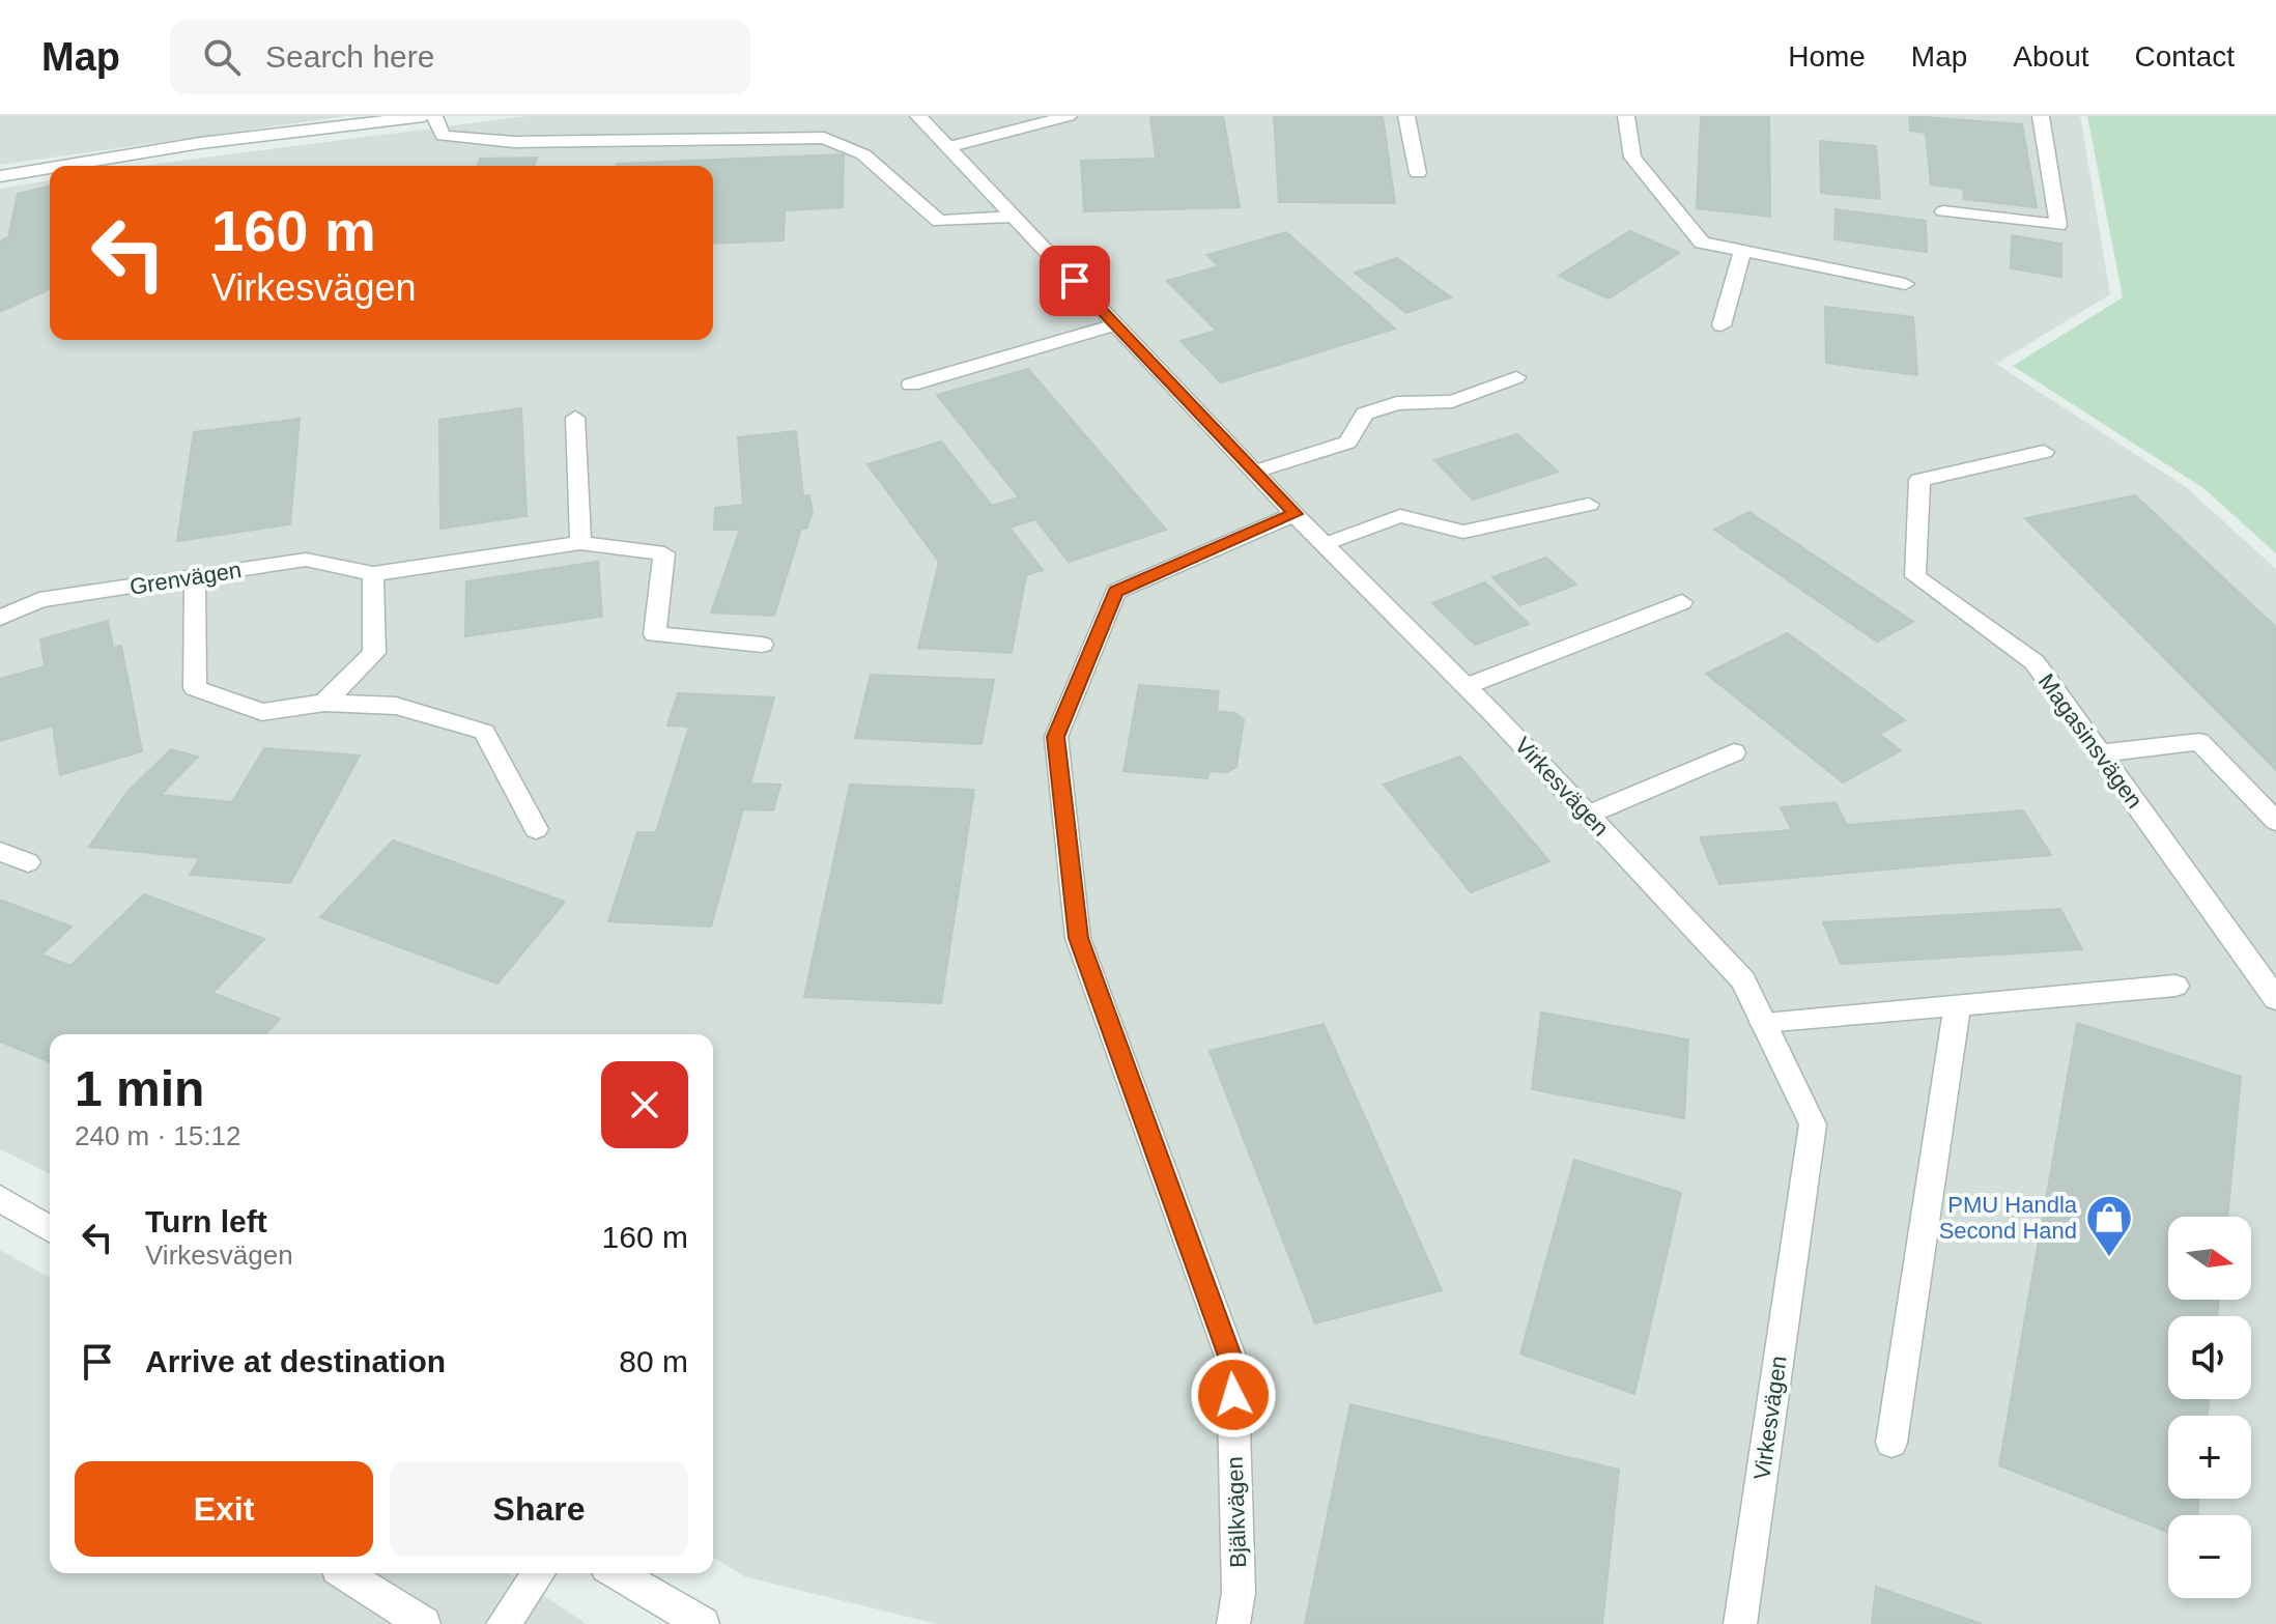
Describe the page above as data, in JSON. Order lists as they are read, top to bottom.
{
  "streets": {
    "street": [
      "Grenvägen",
      "Magasinsvägen",
      "Virkesvägen",
      "Bjälkvägen"
    ]
  },
  "crossings": [
    ["Virkesvägen", "Bjälkvägen"]
  ],
  "places": {
    "shop": ["PMU Handla Second Hand"]
  },
  "north": "right",
  "page": {
    "header": "Map",
    "search": "Search here",
    "nav": [
      "Home",
      "Map",
      "About",
      "Contact"
    ],
    "turn": ["160 m", "Virkesvägen"],
    "heading": ["1 min", "240 m · 15:12"],
    "list": [
      {
        "name": "Turn left",
        "note": "Virkesvägen",
        "value": "160 m"
      },
      {
        "name": "Arrive at destination",
        "value": "80 m"
      }
    ],
    "map_buttons": ["+", "−"],
    "buttons": ["Exit", "Share"]
  }
}
